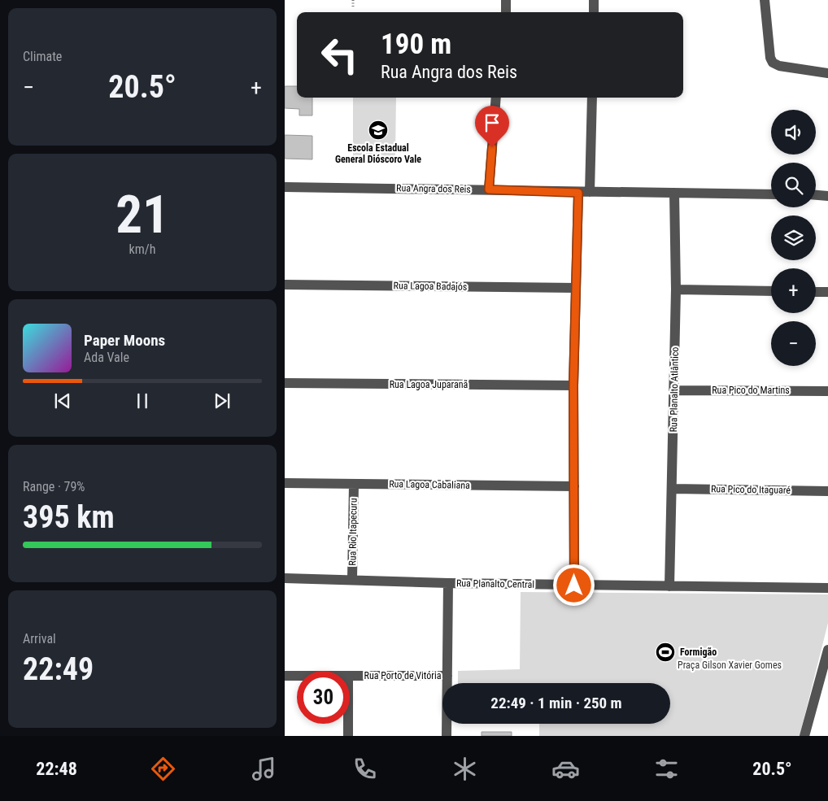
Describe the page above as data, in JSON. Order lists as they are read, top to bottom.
{
  "streets": {
    "street": [
      "Rua Angra dos Reis",
      "Rua Lagoa Badajós",
      "Rua Lagoa Juparanã",
      "Rua Planalto Atlântico",
      "Rua Pico do Martins",
      "Rua Lagoa Cabaliana",
      "Rua Pico do Itaguaré",
      "Rua Rio Itapecuru",
      "Rua Planalto Central",
      "Rua Porto de Vitória"
    ]
  },
  "crossings": [
    ["Rua Angra dos Reis", "Rua Planalto Atlântico"],
    ["Rua Planalto Atlântico", "Rua Pico do Martins"],
    ["Rua Planalto Atlântico", "Rua Pico do Itaguaré"],
    ["Rua Planalto Atlântico", "Rua Planalto Central"],
    ["Rua Lagoa Cabaliana", "Rua Rio Itapecuru"],
    ["Rua Rio Itapecuru", "Rua Planalto Central"]
  ],
  "parks": ["Praça Gilson Xavier Gomes"],
  "places": {
    "school or university": ["Escola Estadual General Dióscoro Vale"],
    "sports": ["Formigão"]
  },
  "page": {
    "tile": [
      "Climate",
      ["21", "km/h"],
      ["Range · 79%", "395 km"],
      ["Arrival", "22:49"]
    ],
    "turn": ["190 m", "Rua Angra dos Reis"],
    "heat": ["−", "20.5°", "+"],
    "map_buttons": ["+", "−"],
    "song": ["Paper Moons", "Ada Vale"],
    "limit": "30",
    "trip": "22:49 · 1 min · 250 m",
    "tabs": ["22:48", "20.5°"]
  }
}
